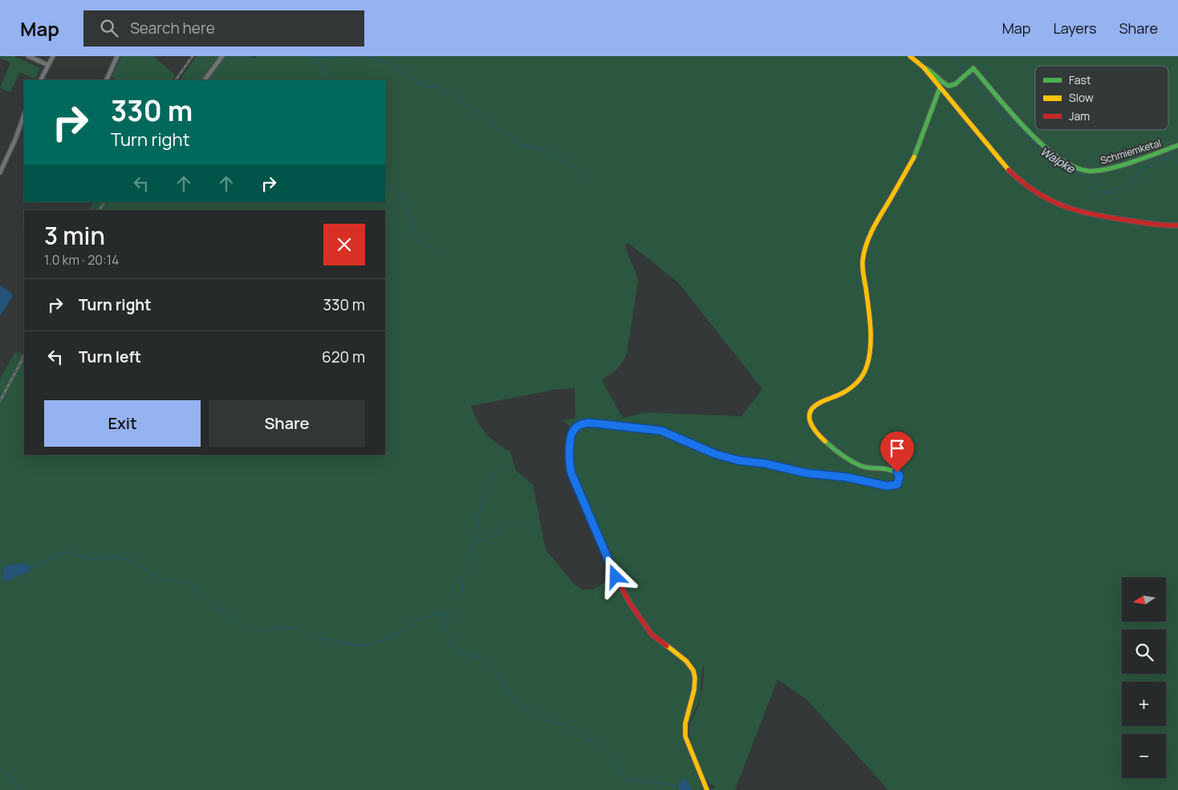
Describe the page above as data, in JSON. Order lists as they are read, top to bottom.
{
  "streets": {
    "street": ["Schmiemketal"]
  },
  "water": ["Walpke"],
  "legend": ["Fast", "Slow", "Jam"],
  "north": "left",
  "page": {
    "header": "Map",
    "search": "Search here",
    "nav": ["Map", "Layers", "Share"],
    "turn": ["330 m", "Turn right"],
    "heading": ["3 min", "1.0 km · 20:14"],
    "list": [
      {
        "name": "Turn right",
        "value": "330 m"
      },
      {
        "name": "Turn left",
        "value": "620 m"
      }
    ],
    "buttons": ["Exit", "Share"],
    "map_buttons": ["+", "−"]
  }
}
